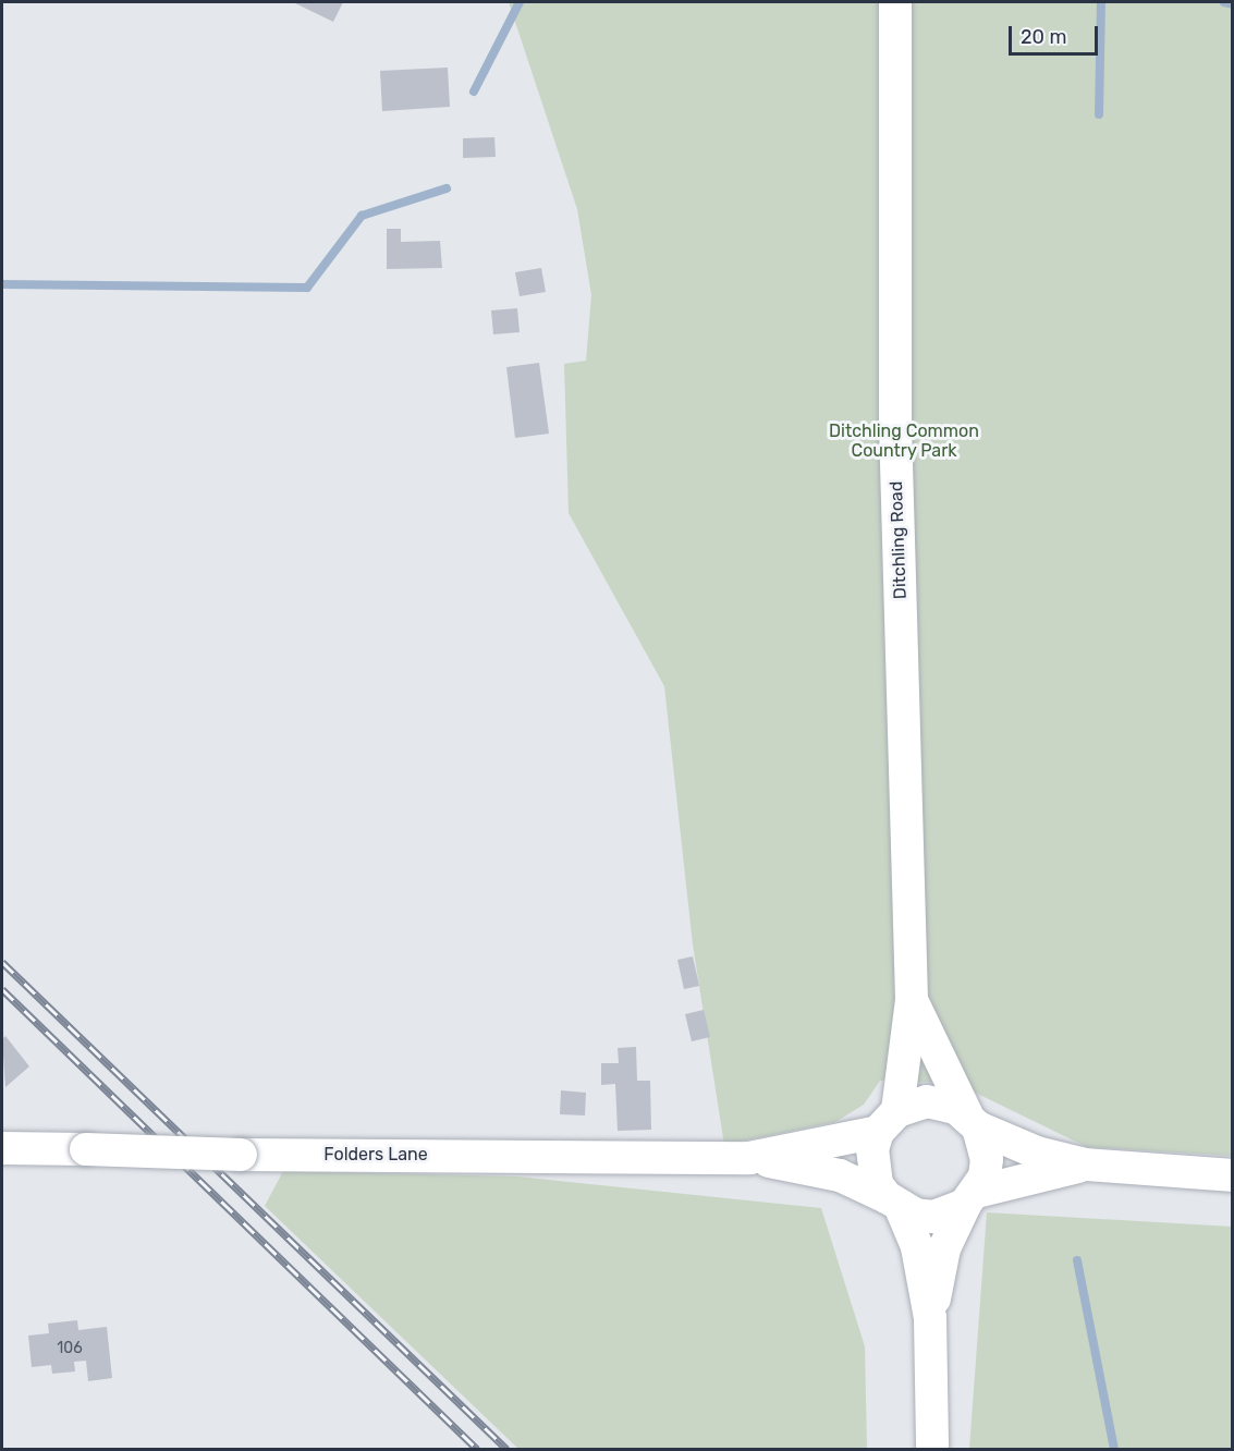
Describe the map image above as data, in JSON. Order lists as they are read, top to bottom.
{
  "streets": {
    "main road": ["Ditchling Road", "Folders Lane"]
  },
  "crossings": [
    ["Ditchling Road", "Folders Lane"]
  ],
  "parks": ["Ditchling Common Country Park"],
  "house_numbers": ["106"],
  "scale_bar": "20 m"
}
